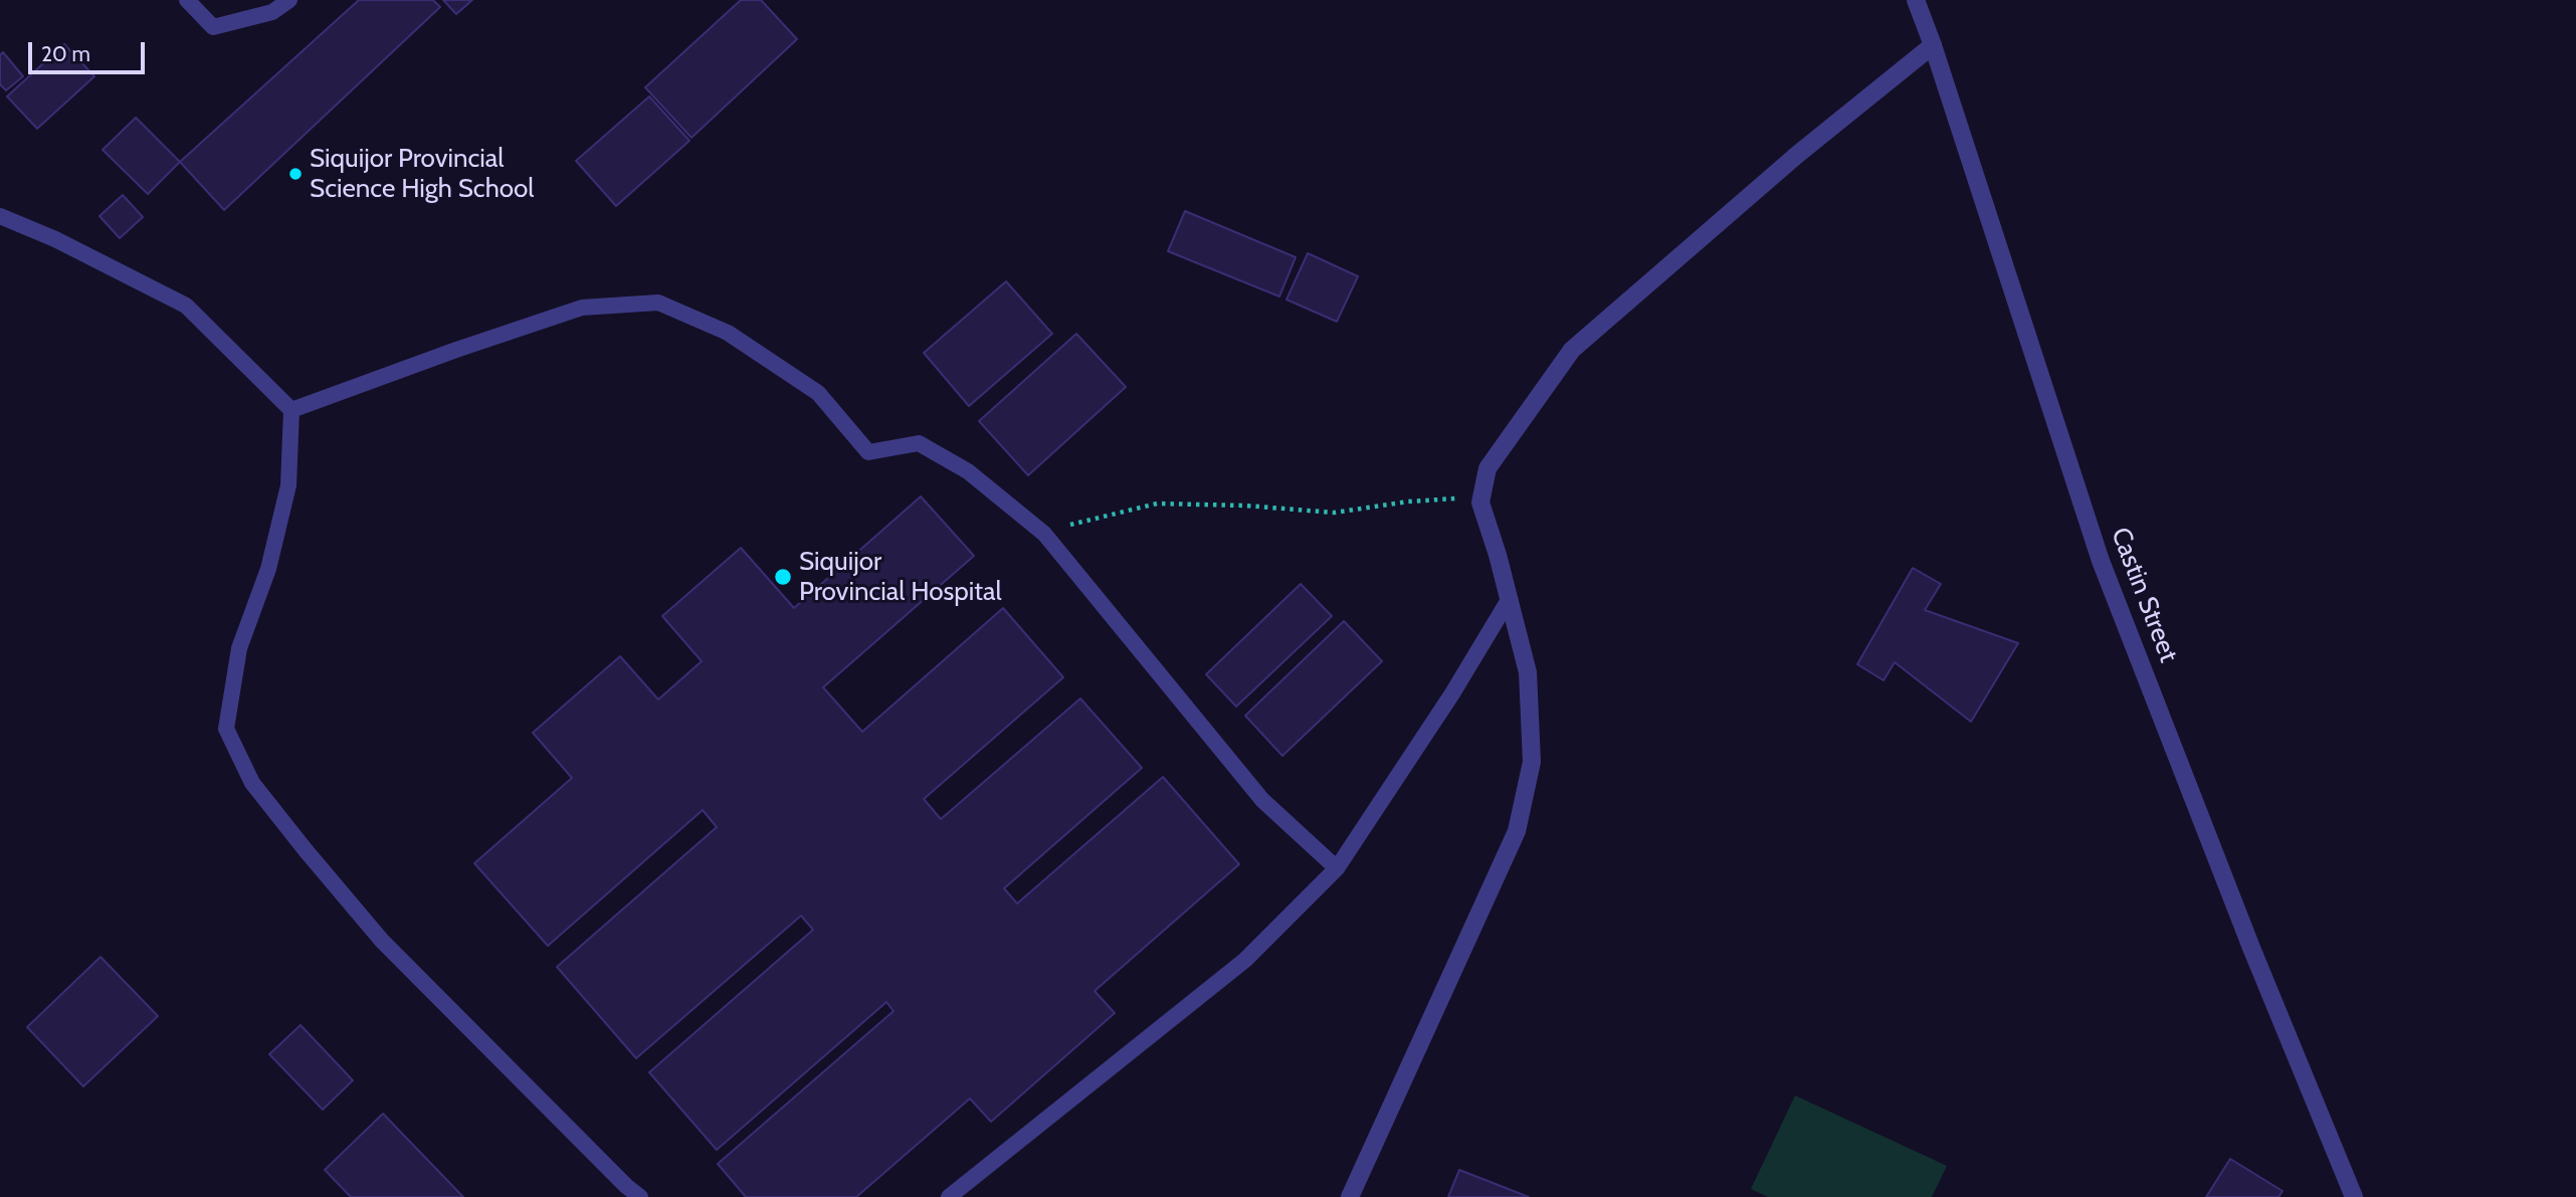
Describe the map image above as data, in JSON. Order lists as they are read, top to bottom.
{
  "streets": {
    "street": ["Castin Street"]
  },
  "places": ["Siquijor Provincial Science High School", "Siquijor Provincial Hospital"],
  "scale_bar": "20 m"
}
